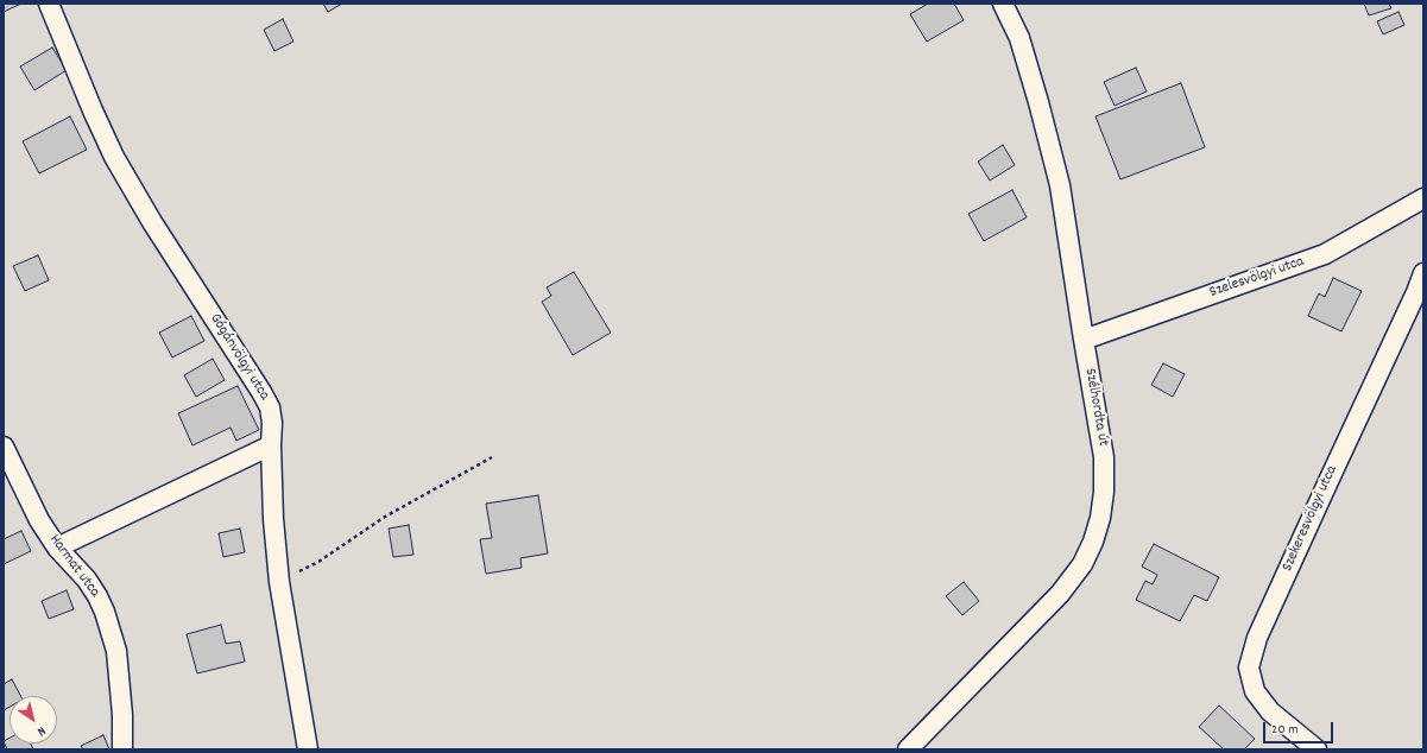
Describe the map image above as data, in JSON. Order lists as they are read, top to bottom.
{
  "streets": {
    "street": [
      "Szelesvölgyi utca",
      "Gógánvölgyi utca",
      "Szélhordta út",
      "Szekeresvölgyi utca",
      "Harmat utca"
    ]
  },
  "crossings": [
    ["Szelesvölgyi utca", "Szélhordta út"]
  ],
  "scale_bar": "20 m",
  "north": "bottom right"
}
